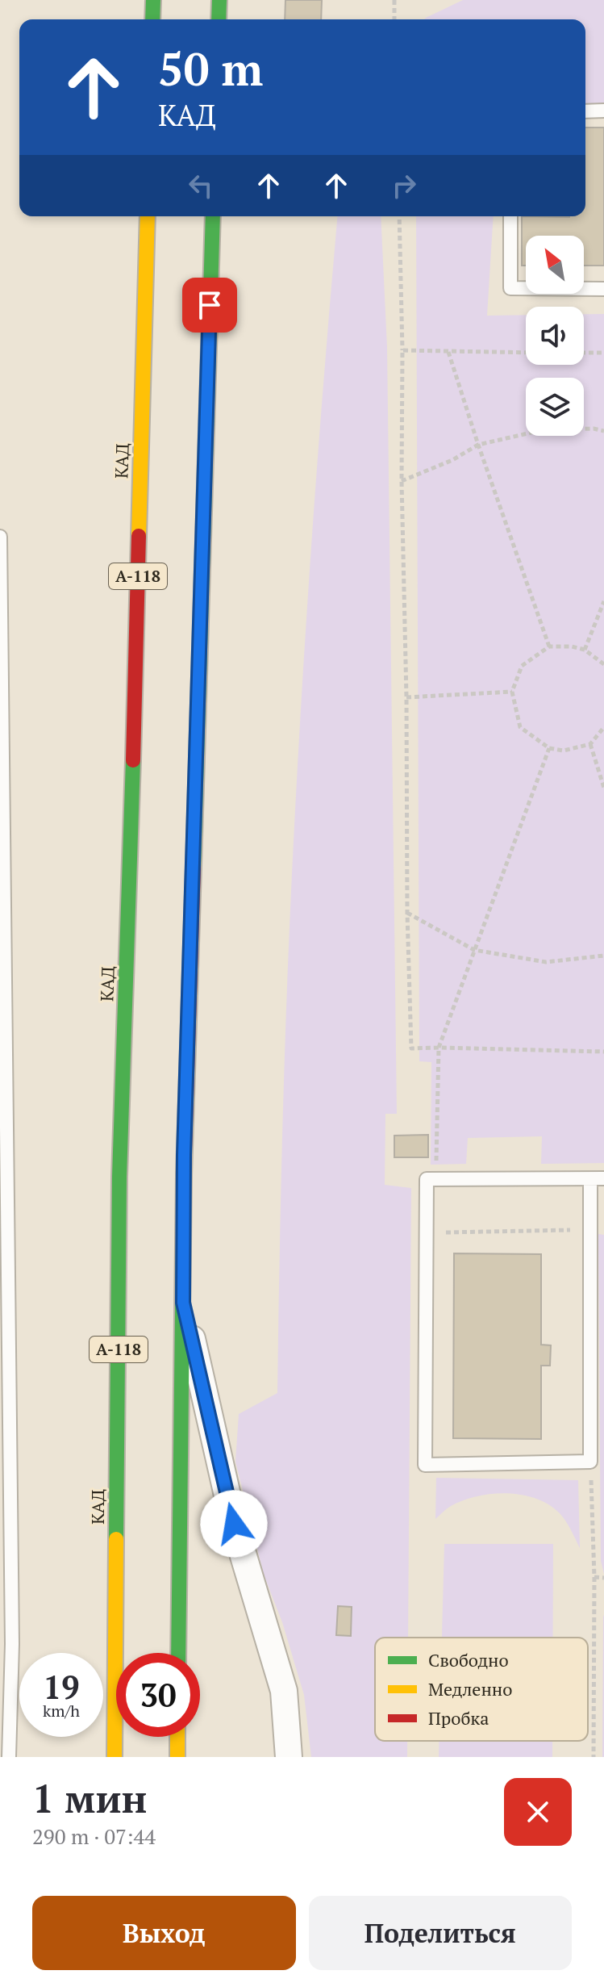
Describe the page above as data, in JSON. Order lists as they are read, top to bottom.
{
  "streets": {
    "highway": ["КАД", "А-118"]
  },
  "legend": ["Свободно", "Медленно", "Пробка"],
  "north": "top left",
  "page": {
    "turn": ["50 m", "КАД"],
    "speed": "19 km/h",
    "limit": "30",
    "heading": ["1 мин", "290 m · 07:44"],
    "buttons": ["Выход", "Поделиться"]
  }
}
